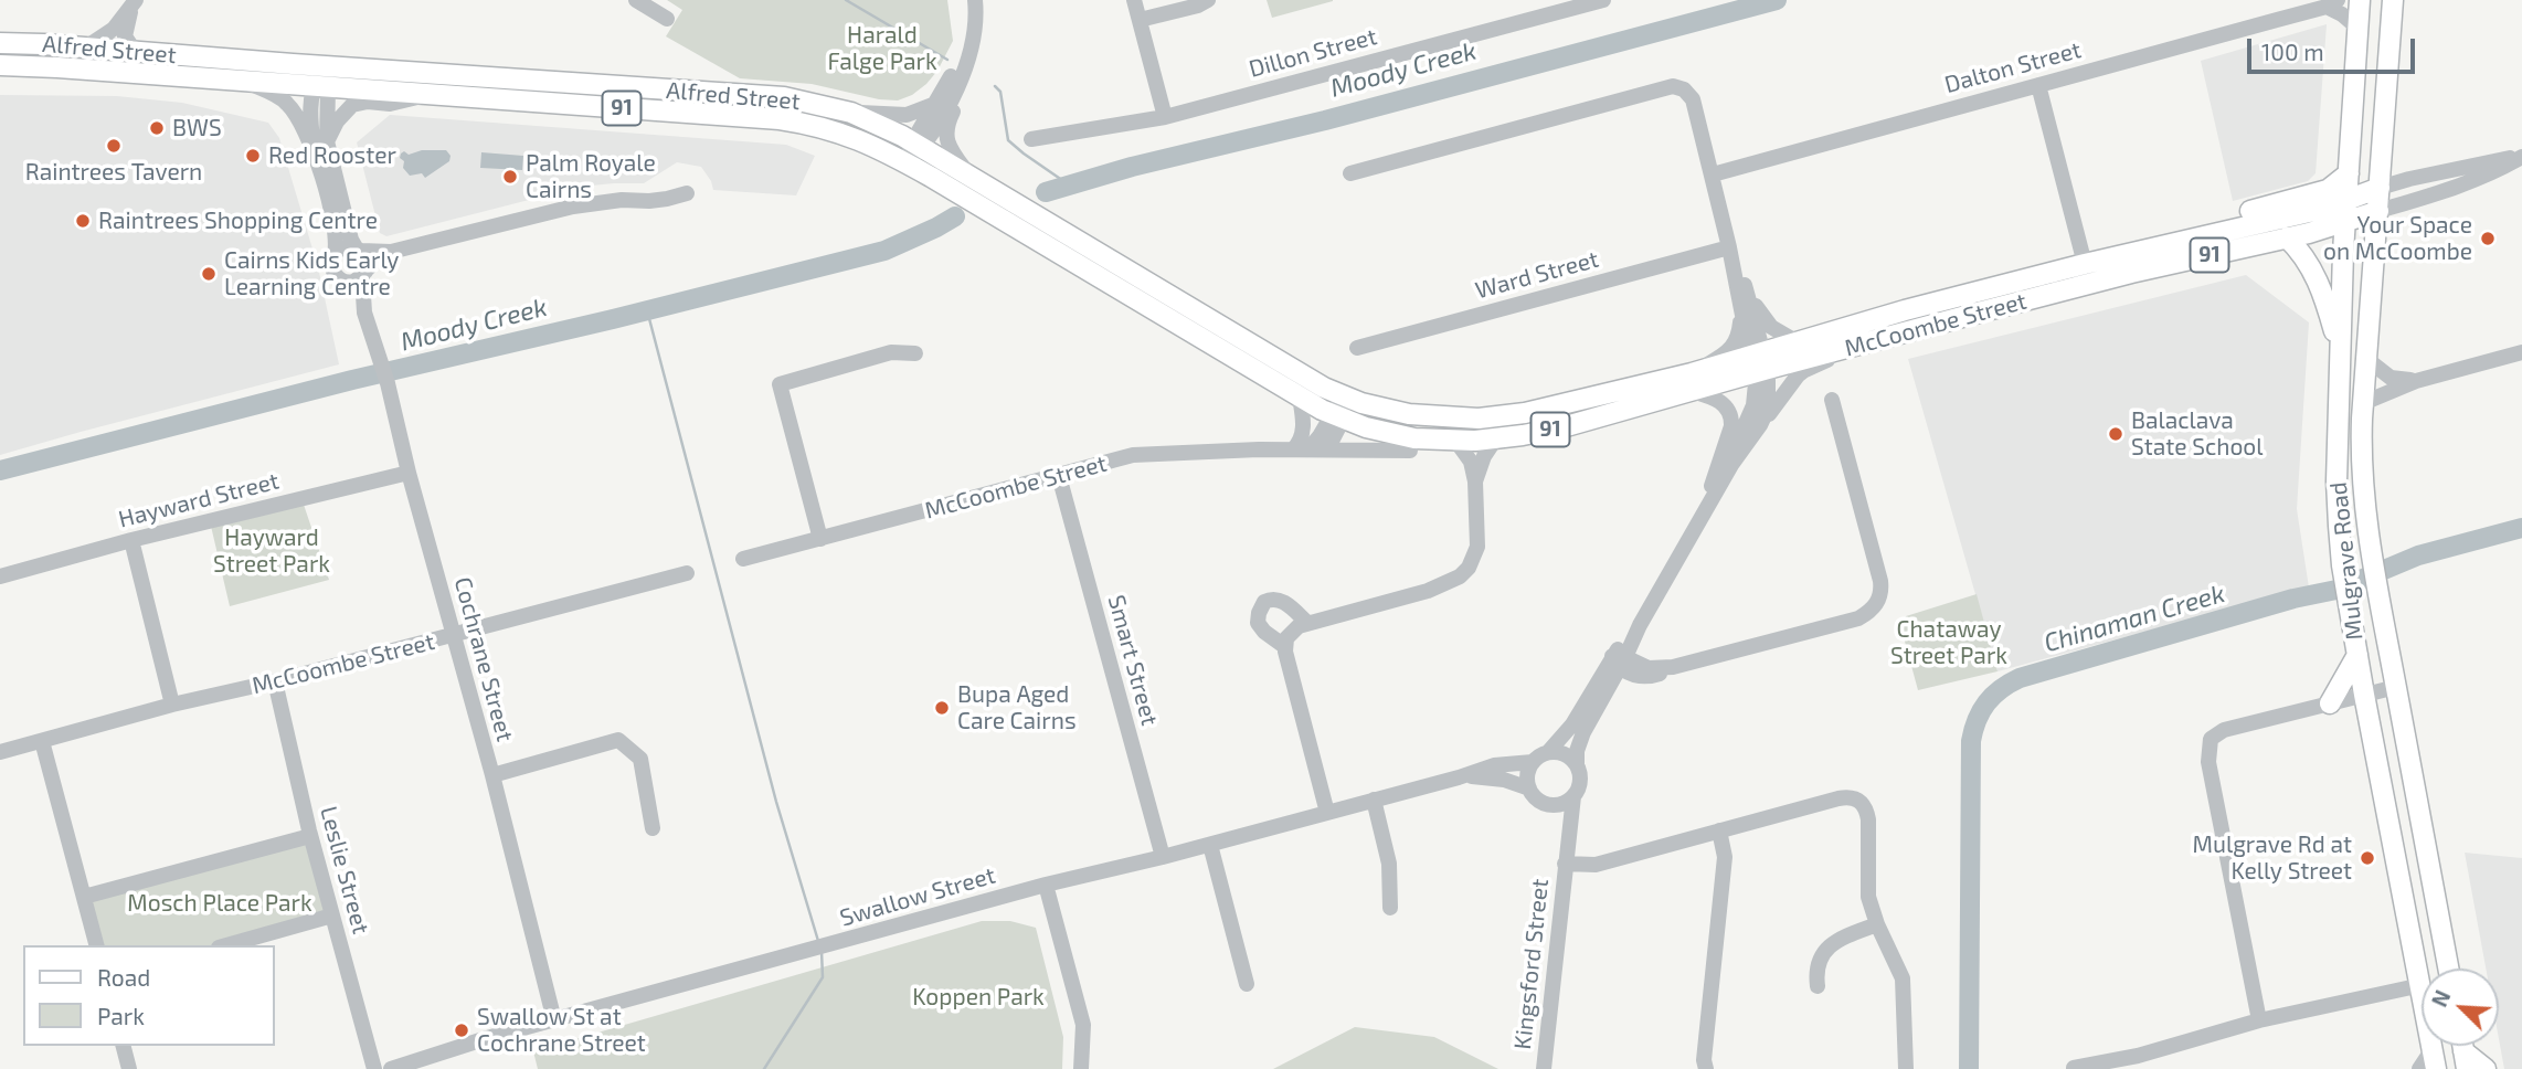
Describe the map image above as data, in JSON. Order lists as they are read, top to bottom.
{
  "streets": {
    "main road": [
      "Alfred Street",
      "91",
      "McCoombe Street",
      "Mulgrave Road"
    ],
    "street": [
      "Dillon Street",
      "Dalton Street",
      "Ward Street",
      "Hayward Street",
      "Cochrane Street",
      "Smart Street",
      "Leslie Street",
      "Swallow Street",
      "Kingsford Street"
    ]
  },
  "crossings": [
    ["Alfred Street", "McCoombe Street"],
    ["Dalton Street", "Mulgrave Road"],
    ["McCoombe Street", "Mulgrave Road"],
    ["McCoombe Street", "Cochrane Street"],
    ["McCoombe Street", "Smart Street"],
    ["McCoombe Street", "Leslie Street"],
    ["Hayward Street", "Cochrane Street"],
    ["Cochrane Street", "Swallow Street"],
    ["Smart Street", "Swallow Street"],
    ["Swallow Street", "Kingsford Street"]
  ],
  "water": ["Moody Creek", "Chinaman Creek"],
  "parks": [
    "Harald Falge Park",
    "Hayward Street Park",
    "Chataway Street Park",
    "Mosch Place Park",
    "Koppen Park"
  ],
  "places": [
    "BWS",
    "Raintrees Tavern",
    "Red Rooster",
    "Palm Royale Cairns",
    "Raintrees Shopping Centre",
    "Your Space on McCoombe",
    "Cairns Kids Early Learning Centre",
    "Balaclava State School",
    "Bupa Aged Care Cairns",
    "Mulgrave Rd at Kelly Street",
    "Swallow St at Cochrane Street"
  ],
  "legend": ["Road", "Park"],
  "scale_bar": "100 m",
  "north": "top left"
}
